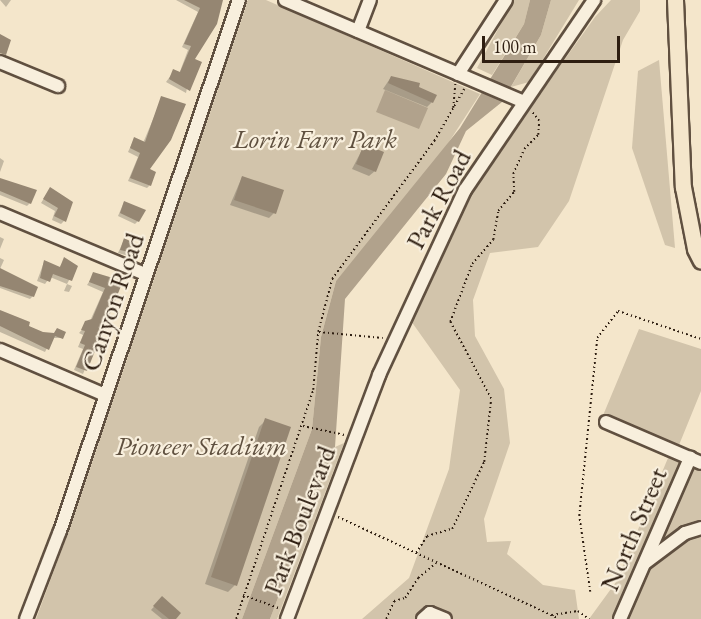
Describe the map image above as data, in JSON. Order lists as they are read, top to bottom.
{
  "streets": {
    "street": [
      "Park Road",
      "Canyon Road",
      "Park Boulevard",
      "North Street"
    ]
  },
  "crossings": [
    ["Park Road", "Park Boulevard"]
  ],
  "parks": ["Lorin Farr Park", "Pioneer Stadium"],
  "scale_bar": "100 m"
}
